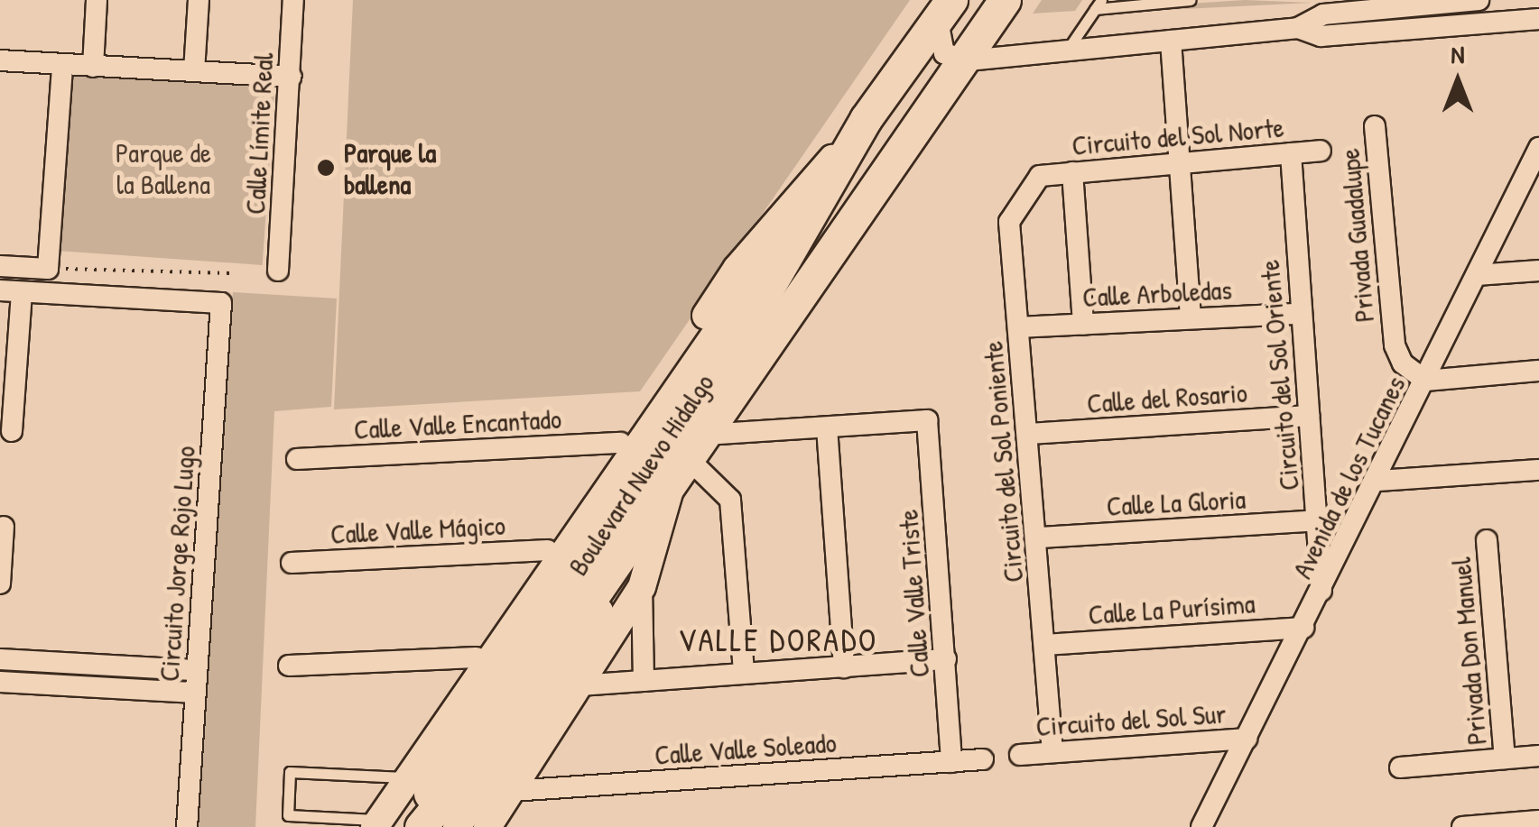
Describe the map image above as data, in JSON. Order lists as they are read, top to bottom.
{
  "streets": {
    "main road": ["Boulevard Nuevo Hidalgo"],
    "street": [
      "Calle Límite Real",
      "Circuito del Sol Norte",
      "Privada Guadalupe",
      "Calle Arboledas",
      "Circuito del Sol Oriente",
      "Calle del Rosario",
      "Calle Valle Encantado",
      "Circuito del Sol Poniente",
      "Avenida de los Tucanes",
      "Calle La Gloria",
      "Calle Valle Mágico",
      "Circuito Jorge Rojo Lugo",
      "Calle Valle Triste",
      "Calle La Purísima",
      "Privada Don Manuel",
      "Circuito del Sol Sur",
      "Calle Valle Soleado"
    ]
  },
  "crossings": [
    ["Circuito del Sol Norte", "Circuito del Sol Oriente"],
    ["Circuito del Sol Norte", "Circuito del Sol Poniente"],
    ["Privada Guadalupe", "Avenida de los Tucanes"],
    ["Calle Arboledas", "Circuito del Sol Oriente"],
    ["Calle Arboledas", "Circuito del Sol Poniente"],
    ["Circuito del Sol Oriente", "Calle del Rosario"],
    ["Circuito del Sol Oriente", "Avenida de los Tucanes"],
    ["Circuito del Sol Oriente", "Calle La Gloria"],
    ["Calle del Rosario", "Circuito del Sol Poniente"],
    ["Calle Valle Encantado", "Boulevard Nuevo Hidalgo"],
    ["Circuito del Sol Poniente", "Calle La Gloria"],
    ["Circuito del Sol Poniente", "Calle La Purísima"],
    ["Circuito del Sol Poniente", "Circuito del Sol Sur"],
    ["Boulevard Nuevo Hidalgo", "Calle Valle Mágico"],
    ["Avenida de los Tucanes", "Calle La Purísima"],
    ["Avenida de los Tucanes", "Circuito del Sol Sur"],
    ["Calle Valle Triste", "Calle Valle Soleado"]
  ],
  "districts": ["VALLE DORADO"],
  "parks": ["Parque de la Ballena"],
  "places": ["Parque la ballena"],
  "north": "top"
}
